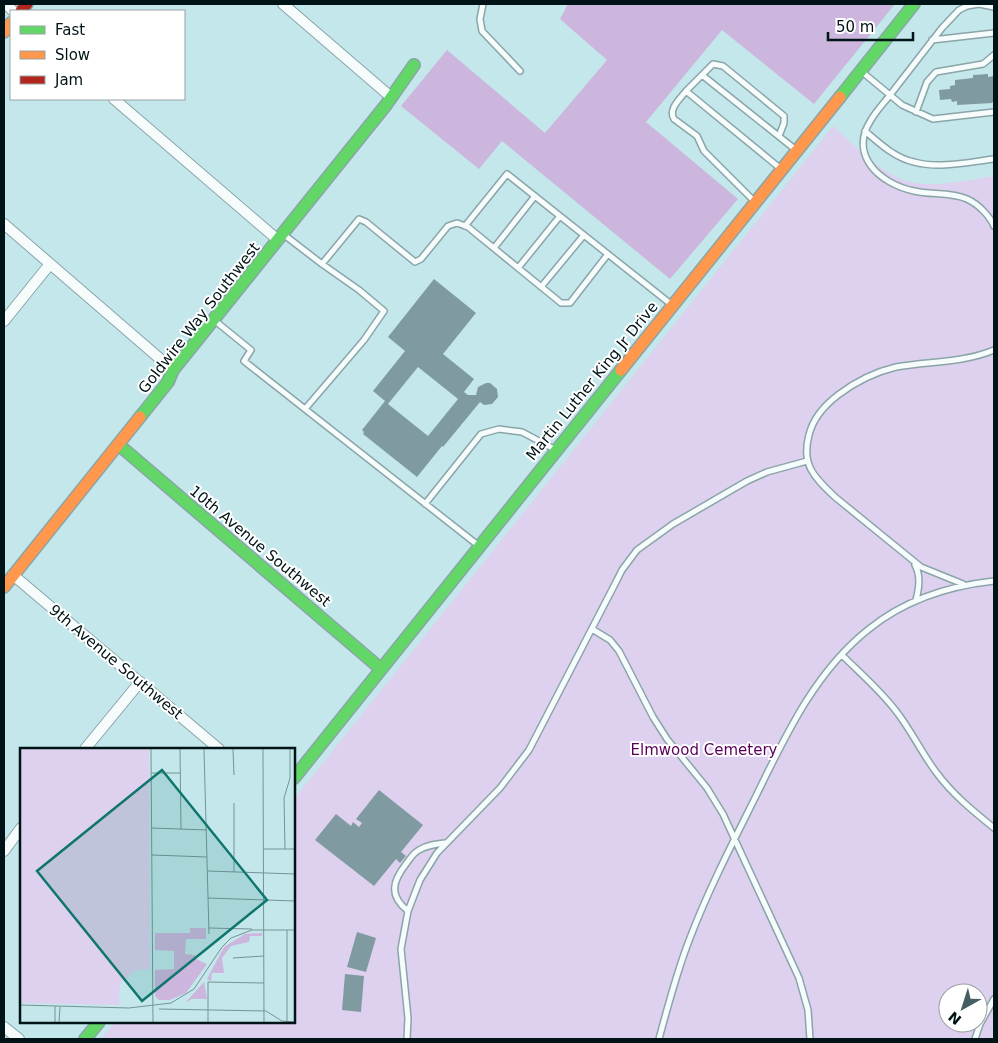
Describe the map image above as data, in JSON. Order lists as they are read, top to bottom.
{
  "streets": {
    "street": [
      "Goldwire Way Southwest",
      "Martin Luther King Jr Drive",
      "10th Avenue Southwest",
      "9th Avenue Southwest"
    ]
  },
  "crossings": [
    ["Goldwire Way Southwest", "10th Avenue Southwest"],
    ["Goldwire Way Southwest", "9th Avenue Southwest"],
    ["Martin Luther King Jr Drive", "10th Avenue Southwest"]
  ],
  "parks": ["Elmwood Cemetery"],
  "legend": ["Fast", "Slow", "Jam"],
  "scale_bar": "50 m",
  "north": "bottom left"
}
